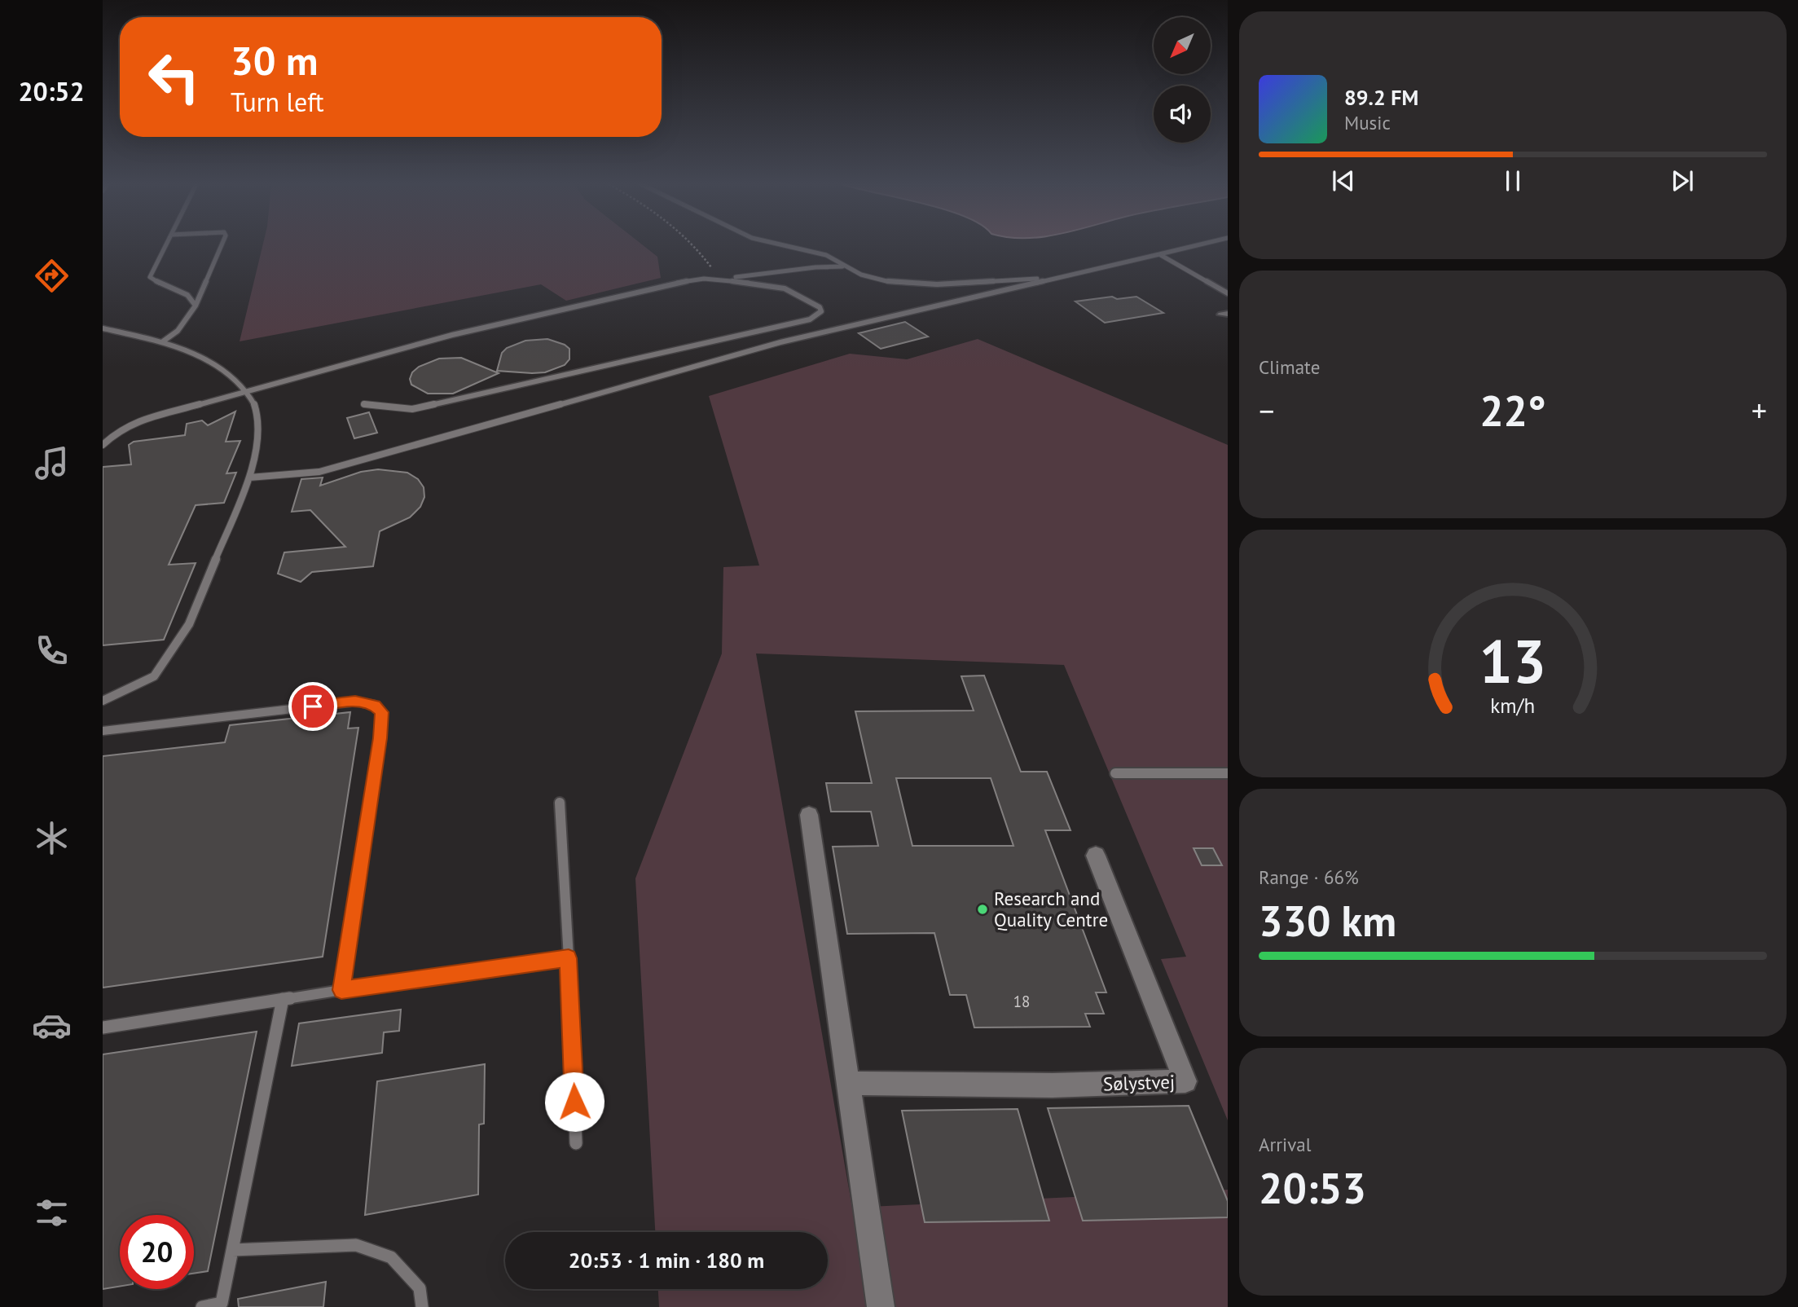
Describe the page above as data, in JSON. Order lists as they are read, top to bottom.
{
  "streets": {
    "street": ["Sølystvej"]
  },
  "places": ["Research and Quality Centre"],
  "house_numbers": ["18"],
  "north": "bottom left",
  "page": {
    "tabs": "20:52",
    "turn": ["30 m", "Turn left"],
    "song": ["89.2 FM", "Music"],
    "tile": [
      "Climate",
      ["Range · 66%", "330 km"],
      ["Arrival", "20:53"]
    ],
    "heat": ["−", "22°", "+"],
    "limit": "20",
    "trip": "20:53 · 1 min · 180 m",
    "gauge": ["13", "km/h"]
  }
}
